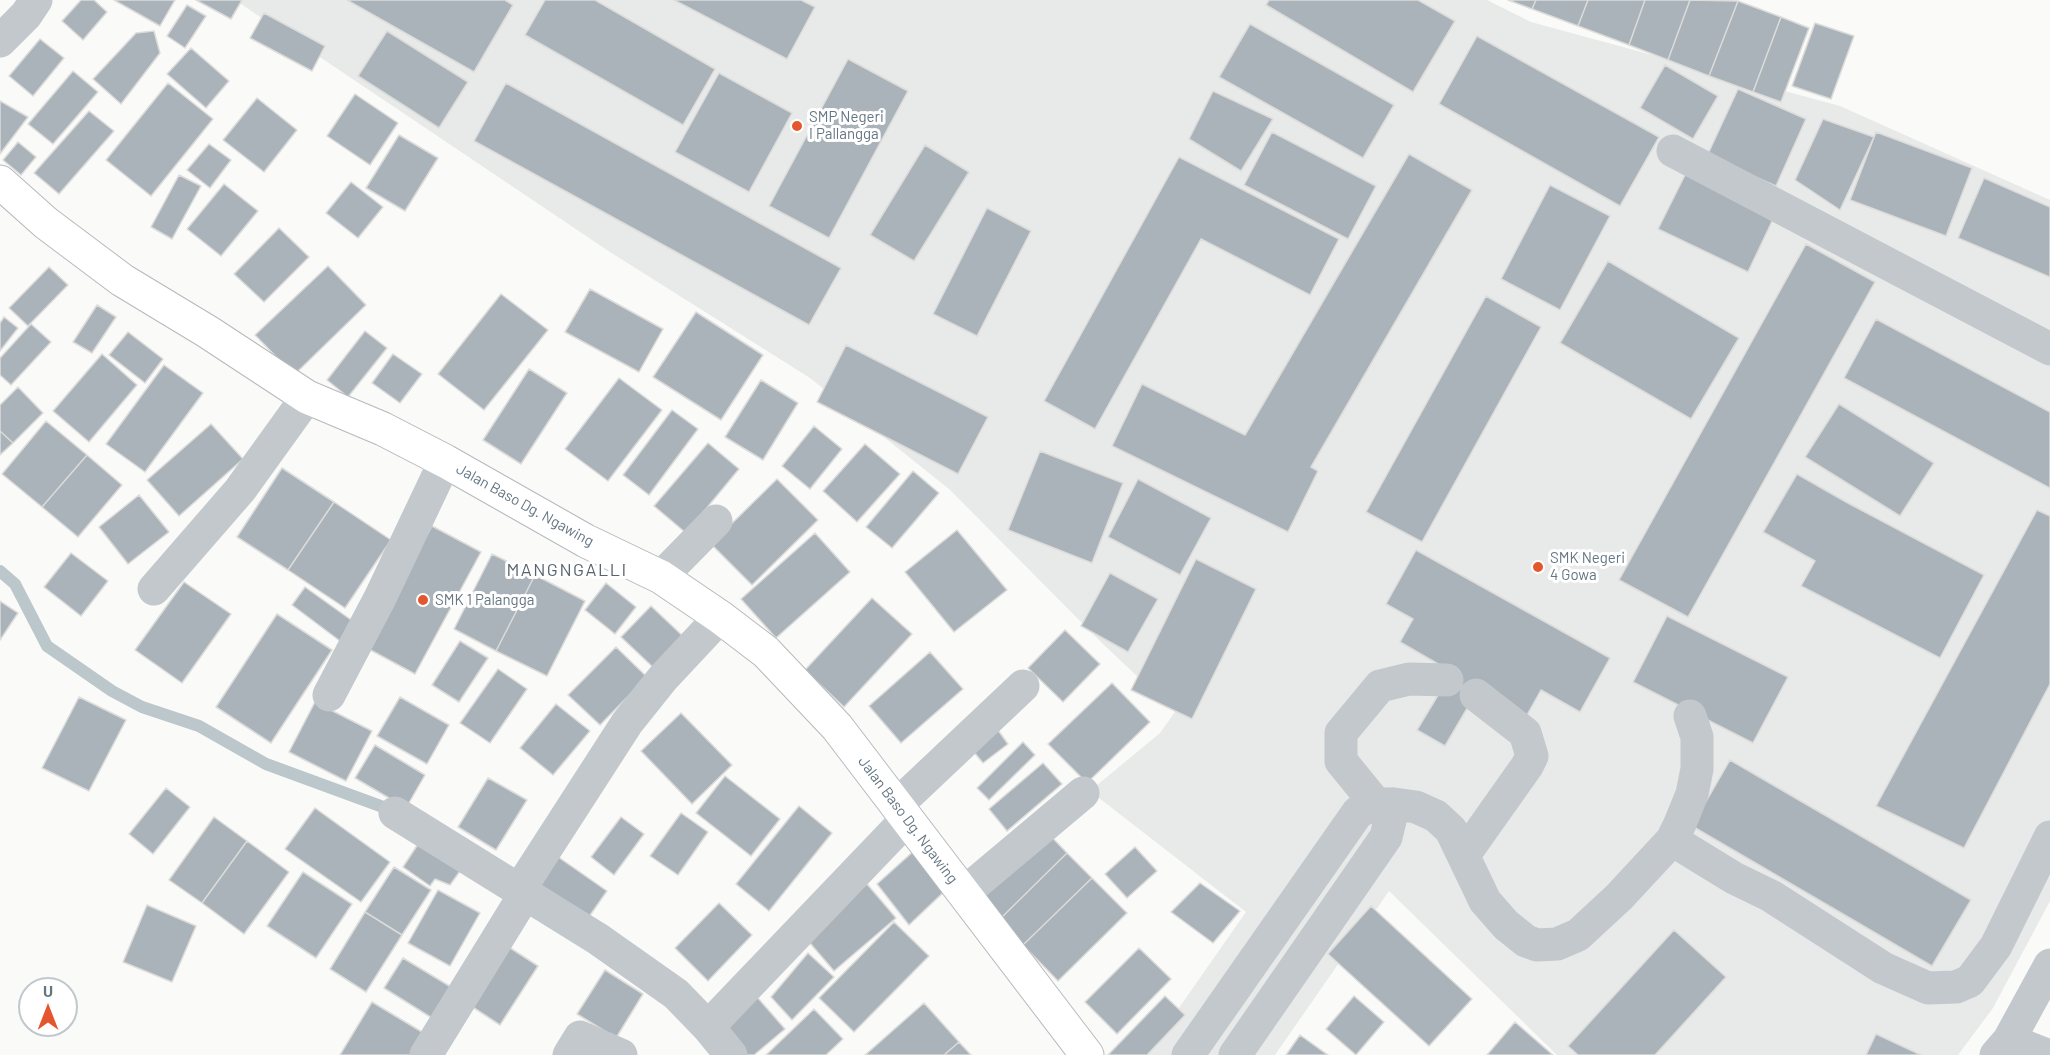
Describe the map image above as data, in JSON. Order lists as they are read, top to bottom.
{
  "streets": {
    "main road": ["Jalan Baso Dg. Ngawing"]
  },
  "districts": ["MANGNGALLI"],
  "places": ["SMP Negeri I Pallangga", "SMK Negeri 4 Gowa", "SMK 1 Palangga"],
  "north": "top"
}
